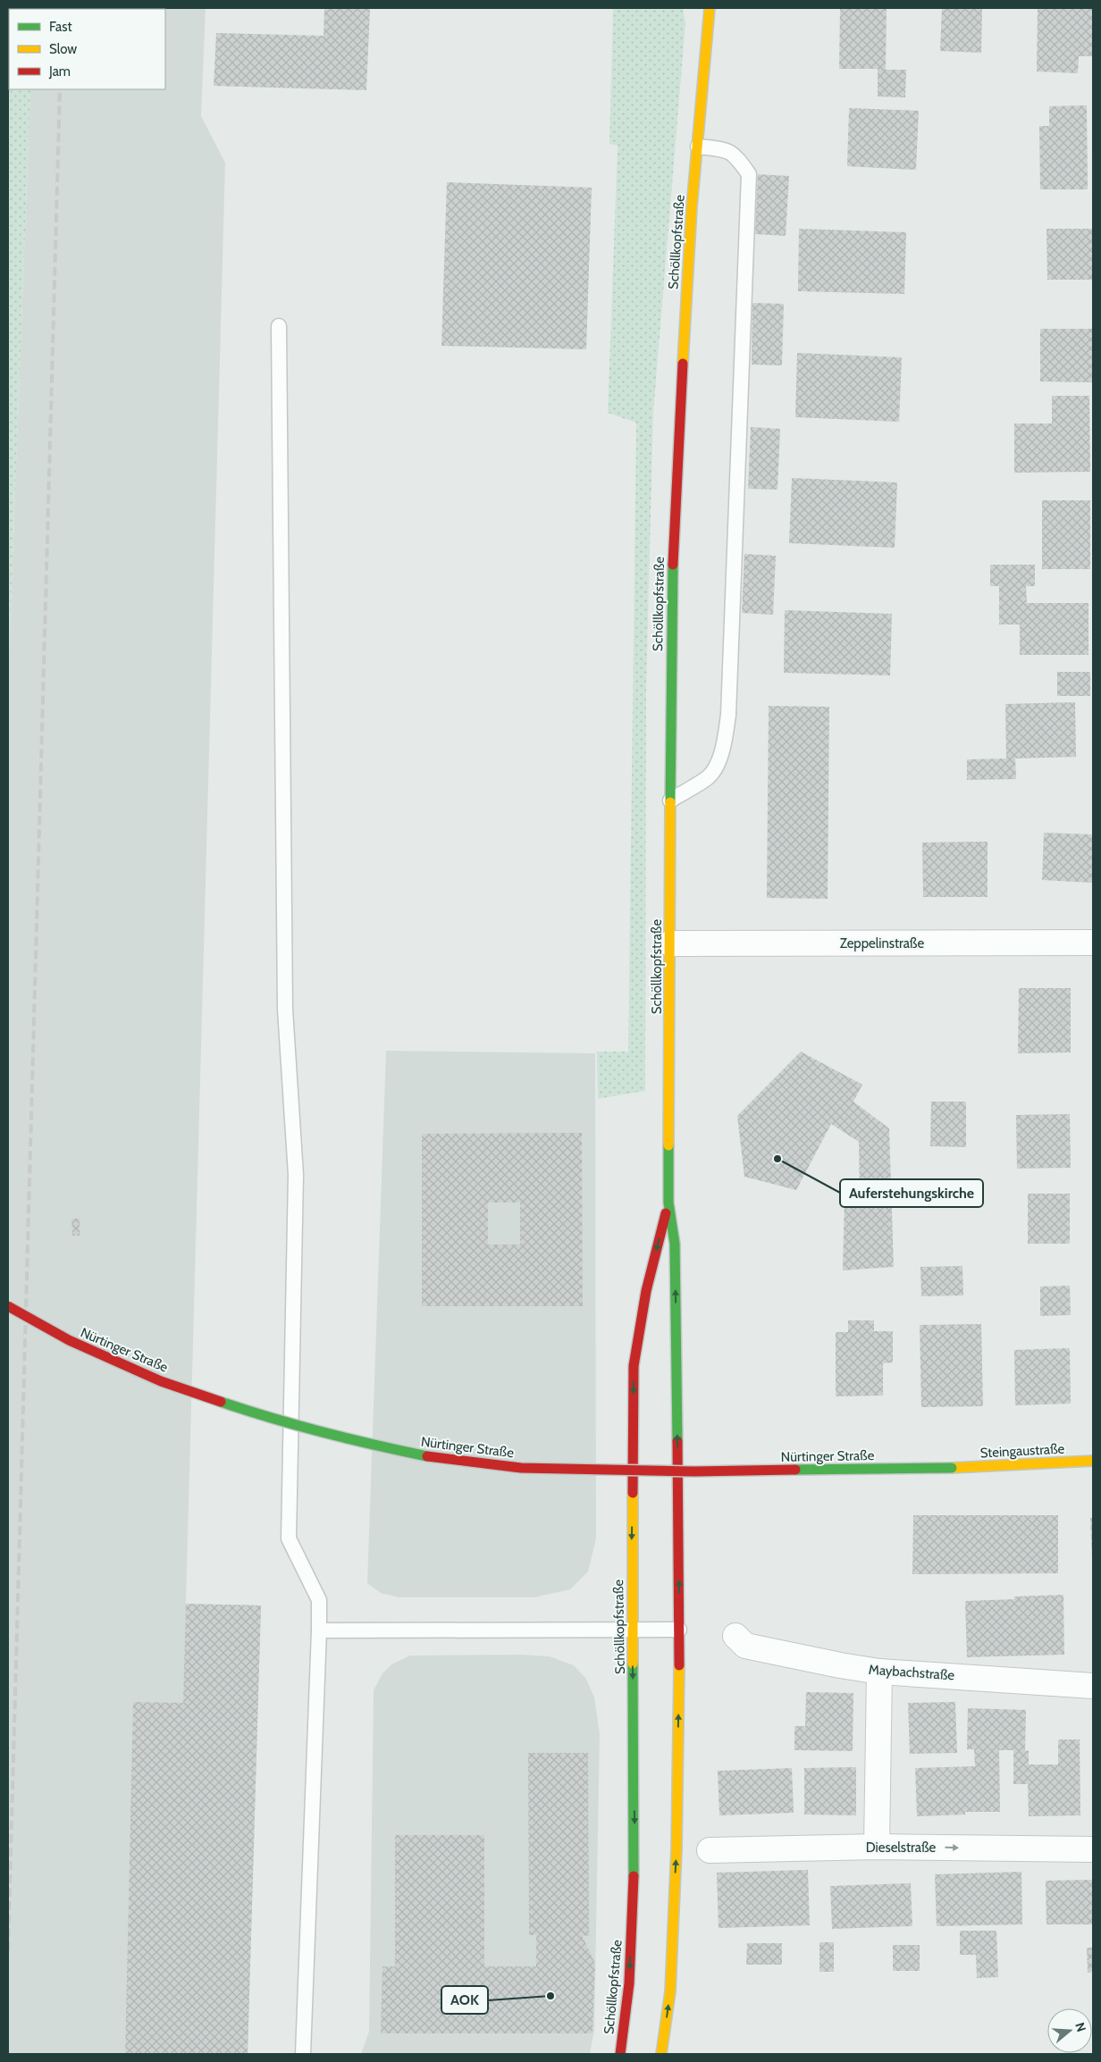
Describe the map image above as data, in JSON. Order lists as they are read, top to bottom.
{
  "streets": {
    "main road": ["Schöllkopfstraße", "Nürtinger Straße", "Steingaustraße"],
    "street": ["Zeppelinstraße", "Maybachstraße", "Dieselstraße"]
  },
  "crossings": [
    ["Schöllkopfstraße", "Zeppelinstraße"],
    ["Nürtinger Straße", "Steingaustraße"]
  ],
  "one_way": ["Dieselstraße"],
  "places": ["Auferstehungskirche", "AOK"],
  "legend": ["Fast", "Slow", "Jam"],
  "north": "right"
}
